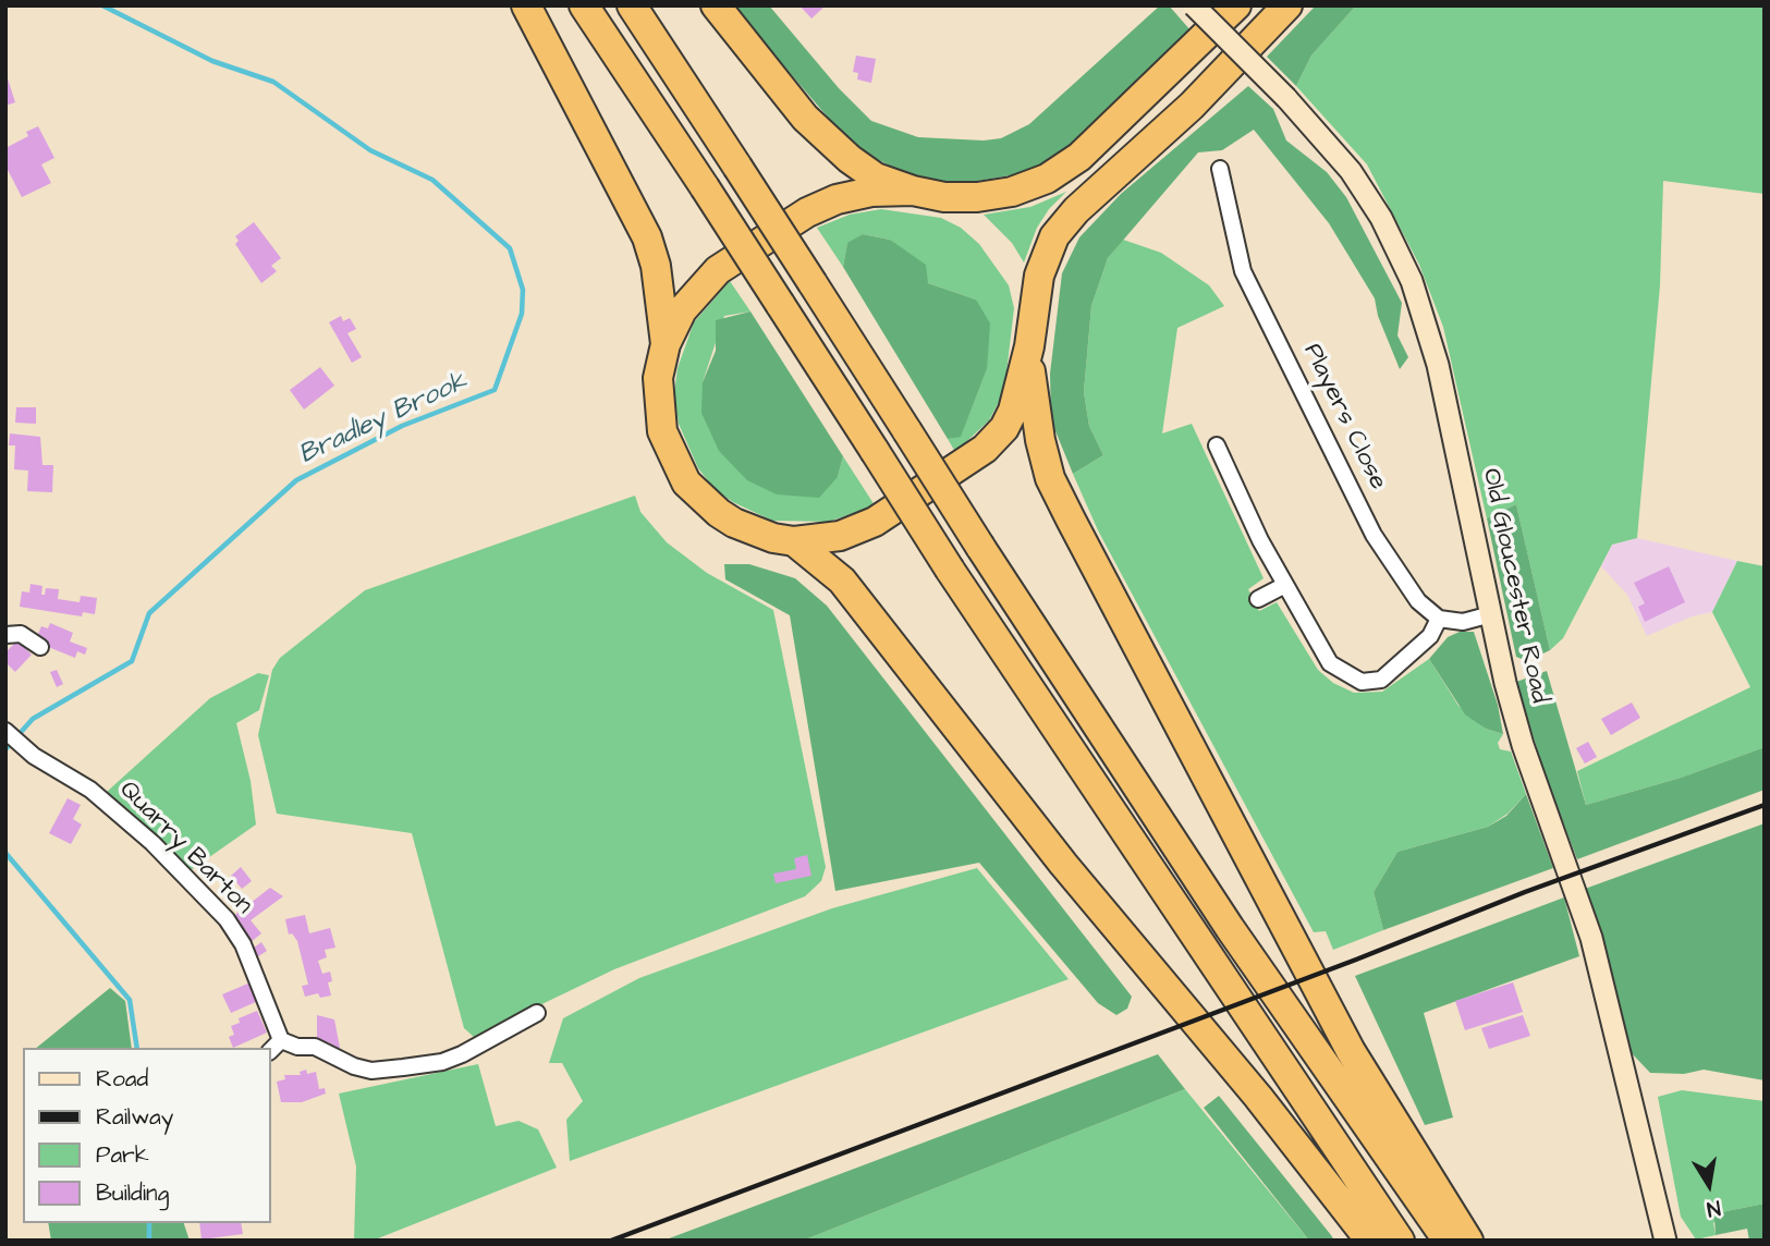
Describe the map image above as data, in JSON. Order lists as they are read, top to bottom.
{
  "streets": {
    "main road": ["Old Gloucester Road"],
    "street": ["Players Close", "Quarry Barton"]
  },
  "water": ["Bradley Brook"],
  "legend": [
    "Road",
    "Railway",
    "Park",
    "Building"
  ],
  "north": "bottom"
}
